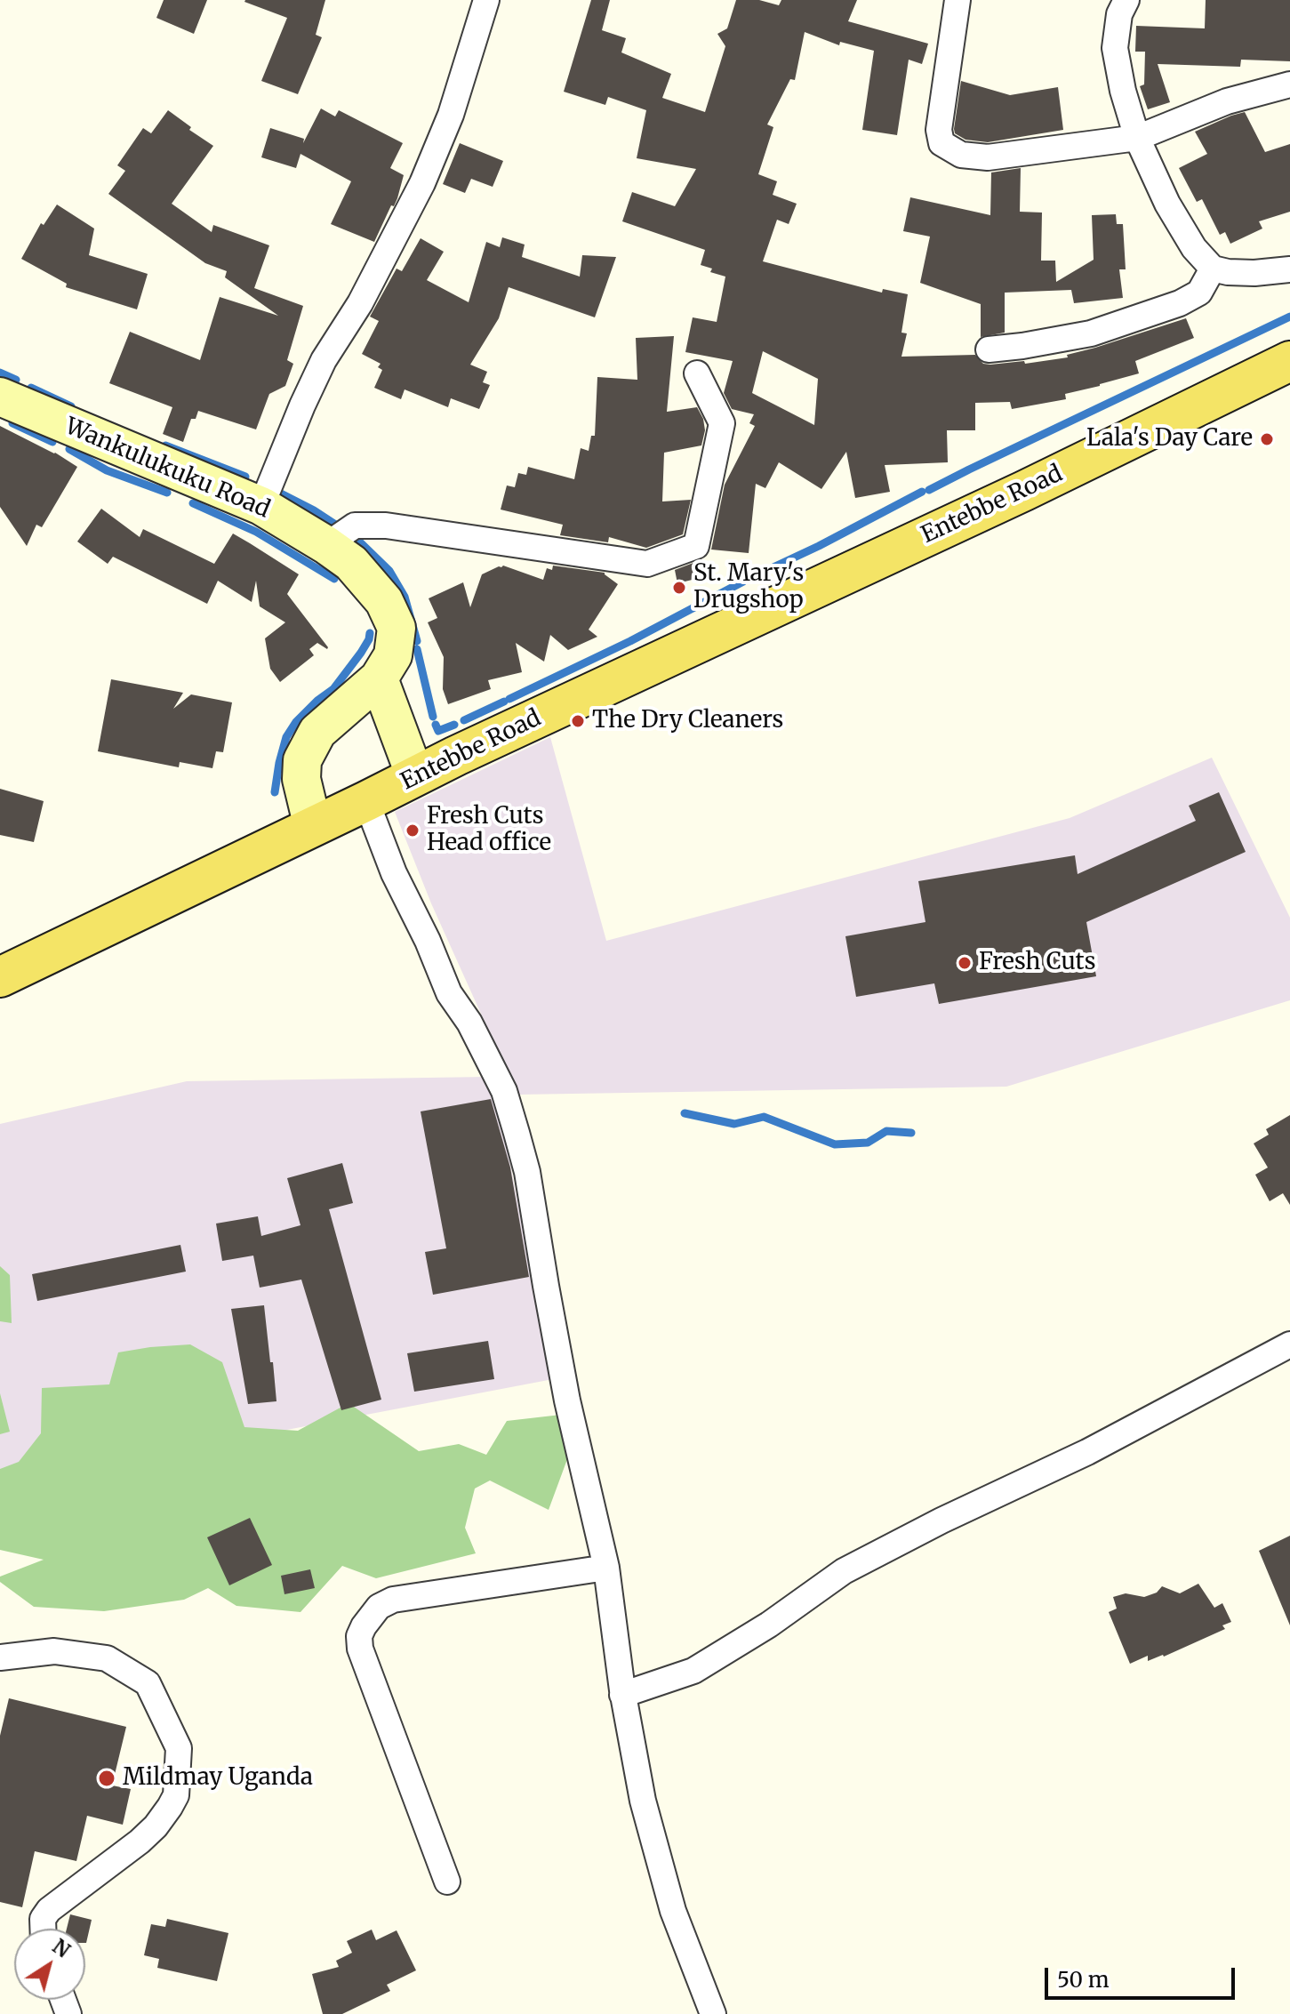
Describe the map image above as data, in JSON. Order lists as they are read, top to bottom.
{
  "streets": {
    "main road": ["Wankulukuku Road", "Entebbe Road"]
  },
  "crossings": [
    ["Wankulukuku Road", "Entebbe Road"]
  ],
  "places": [
    "Lala's Day Care",
    "St. Mary's Drugshop",
    "The Dry Cleaners",
    "Fresh Cuts Head office",
    "Fresh Cuts",
    "Mildmay Uganda"
  ],
  "scale_bar": "50 m",
  "north": "top right"
}
